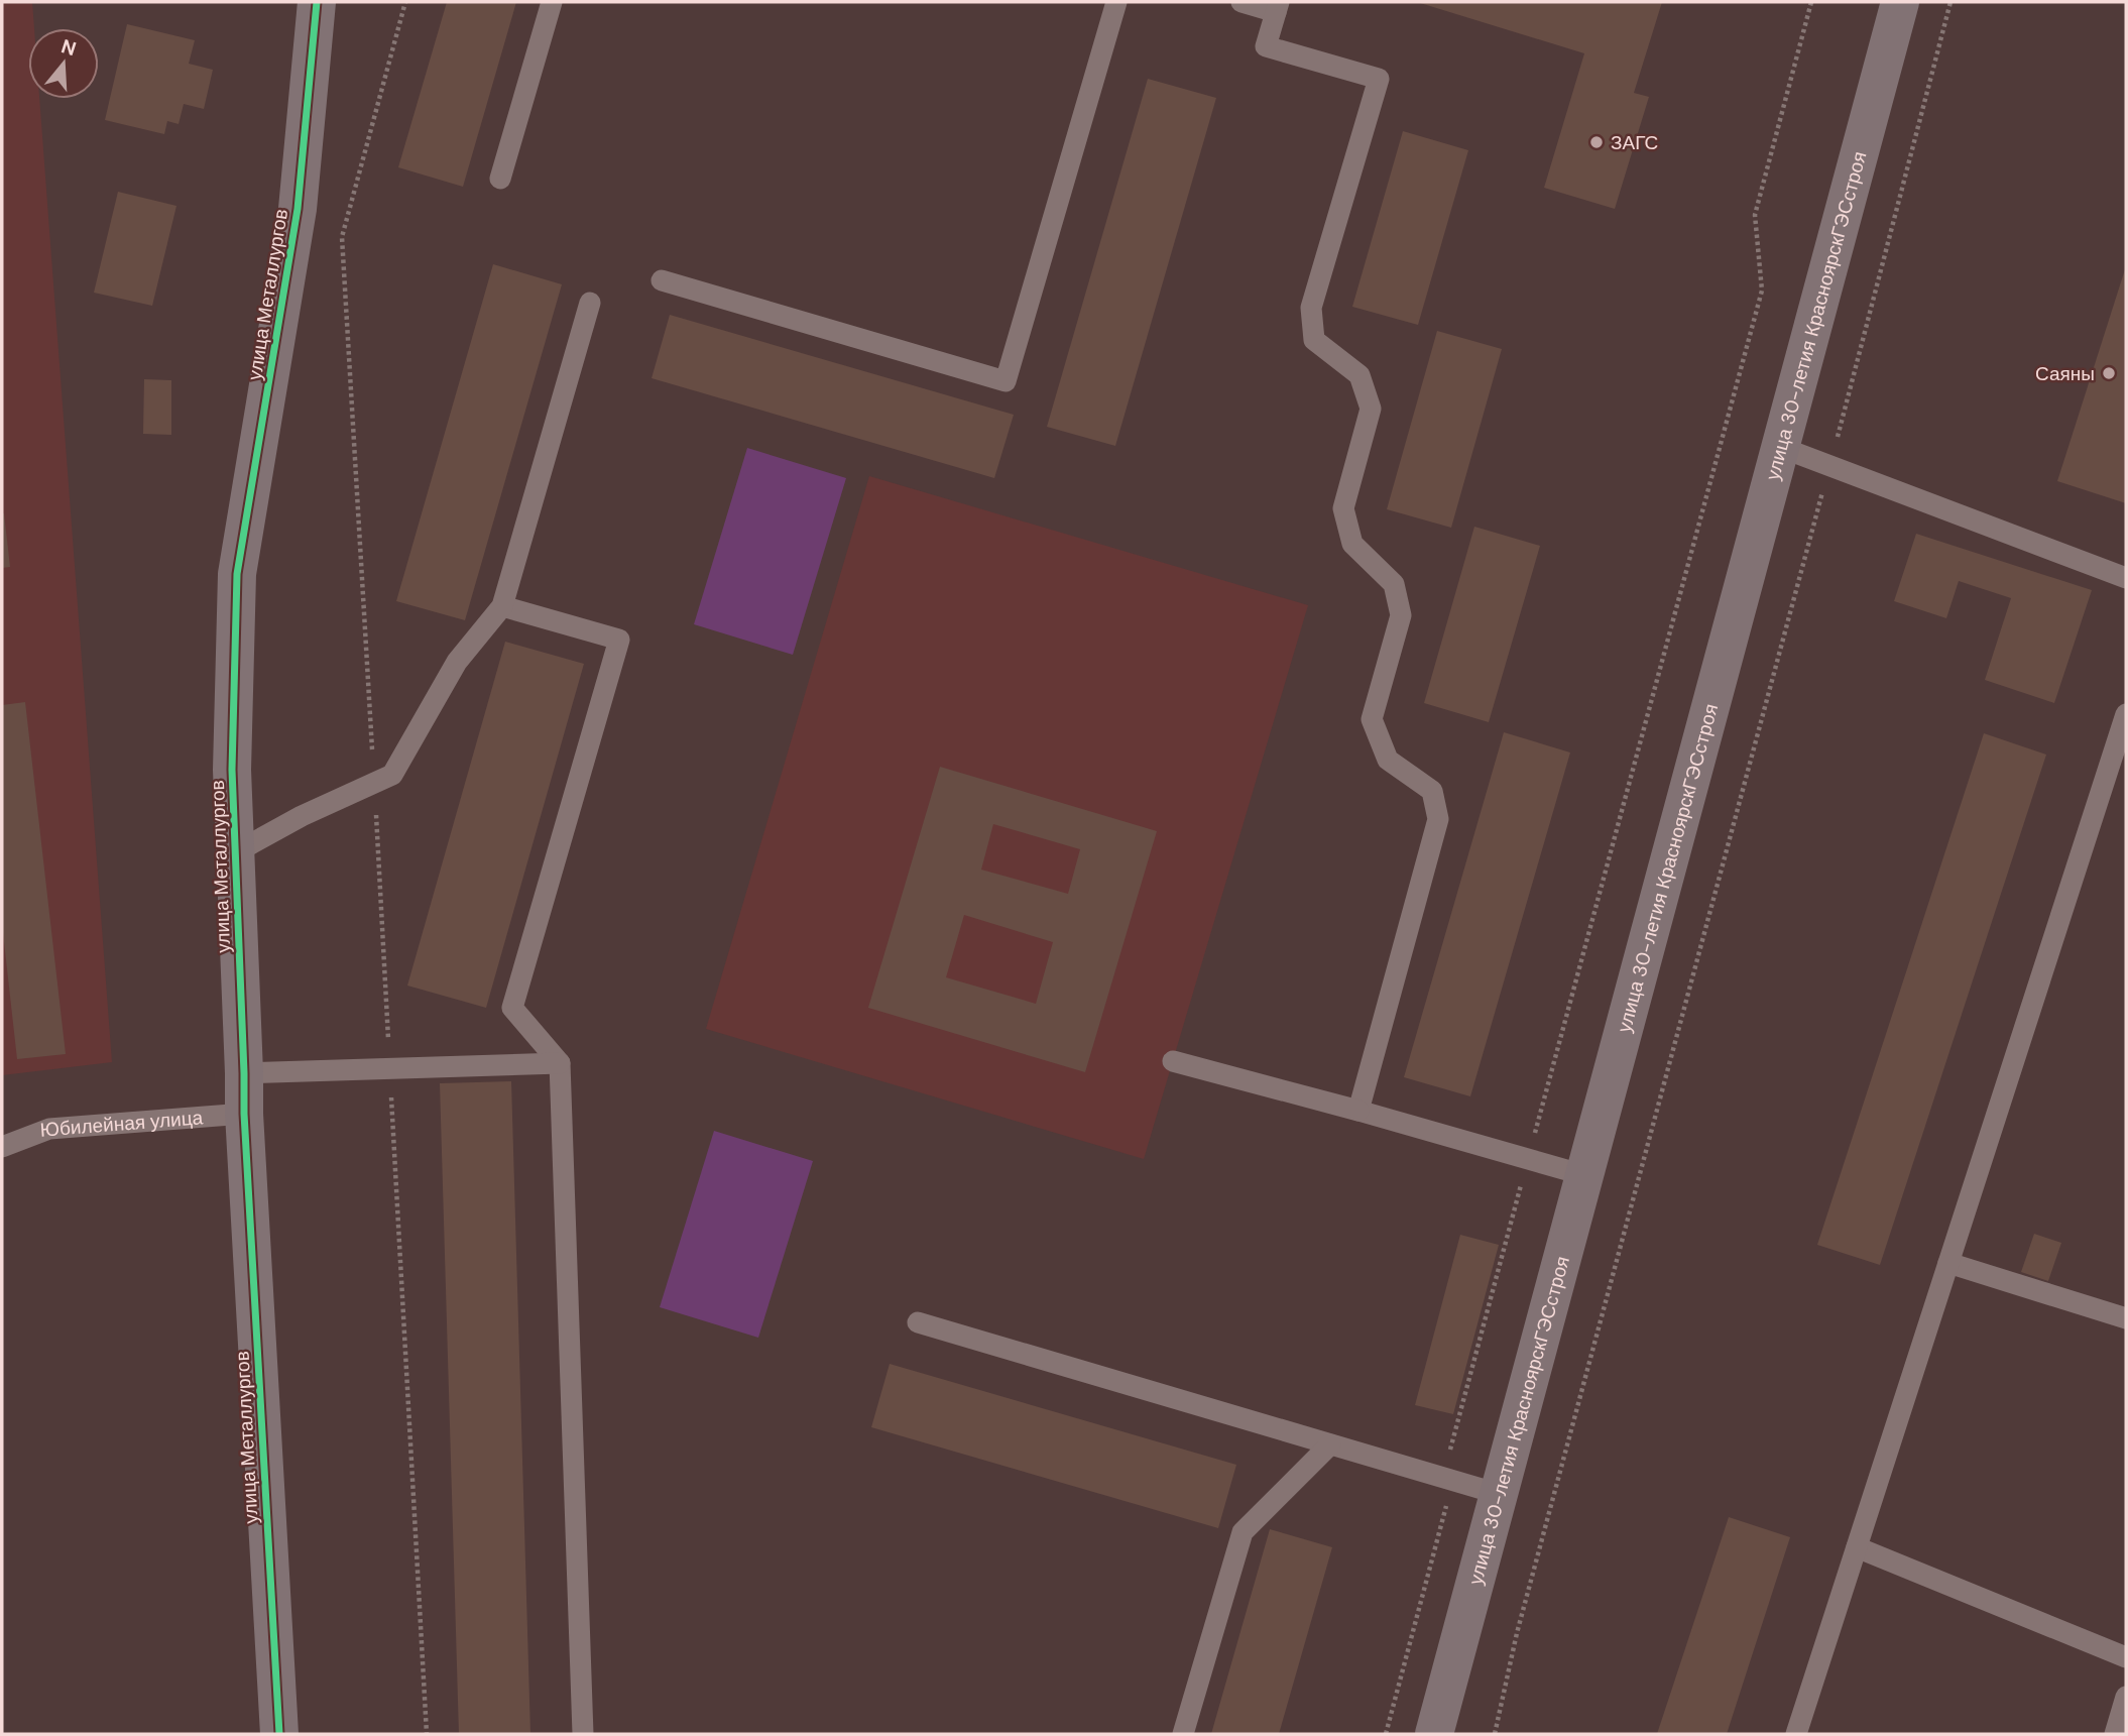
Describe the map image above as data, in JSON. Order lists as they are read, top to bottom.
{
  "streets": {
    "main road": ["улица Металлургов", "улица 30-летия КрасноярскГЭСстроя"],
    "lane": ["Юбилейная улица"]
  },
  "crossings": [
    ["улица Металлургов", "Юбилейная улица"]
  ],
  "places": ["ЗАГС", "Саяны"],
  "north": "top"
}
